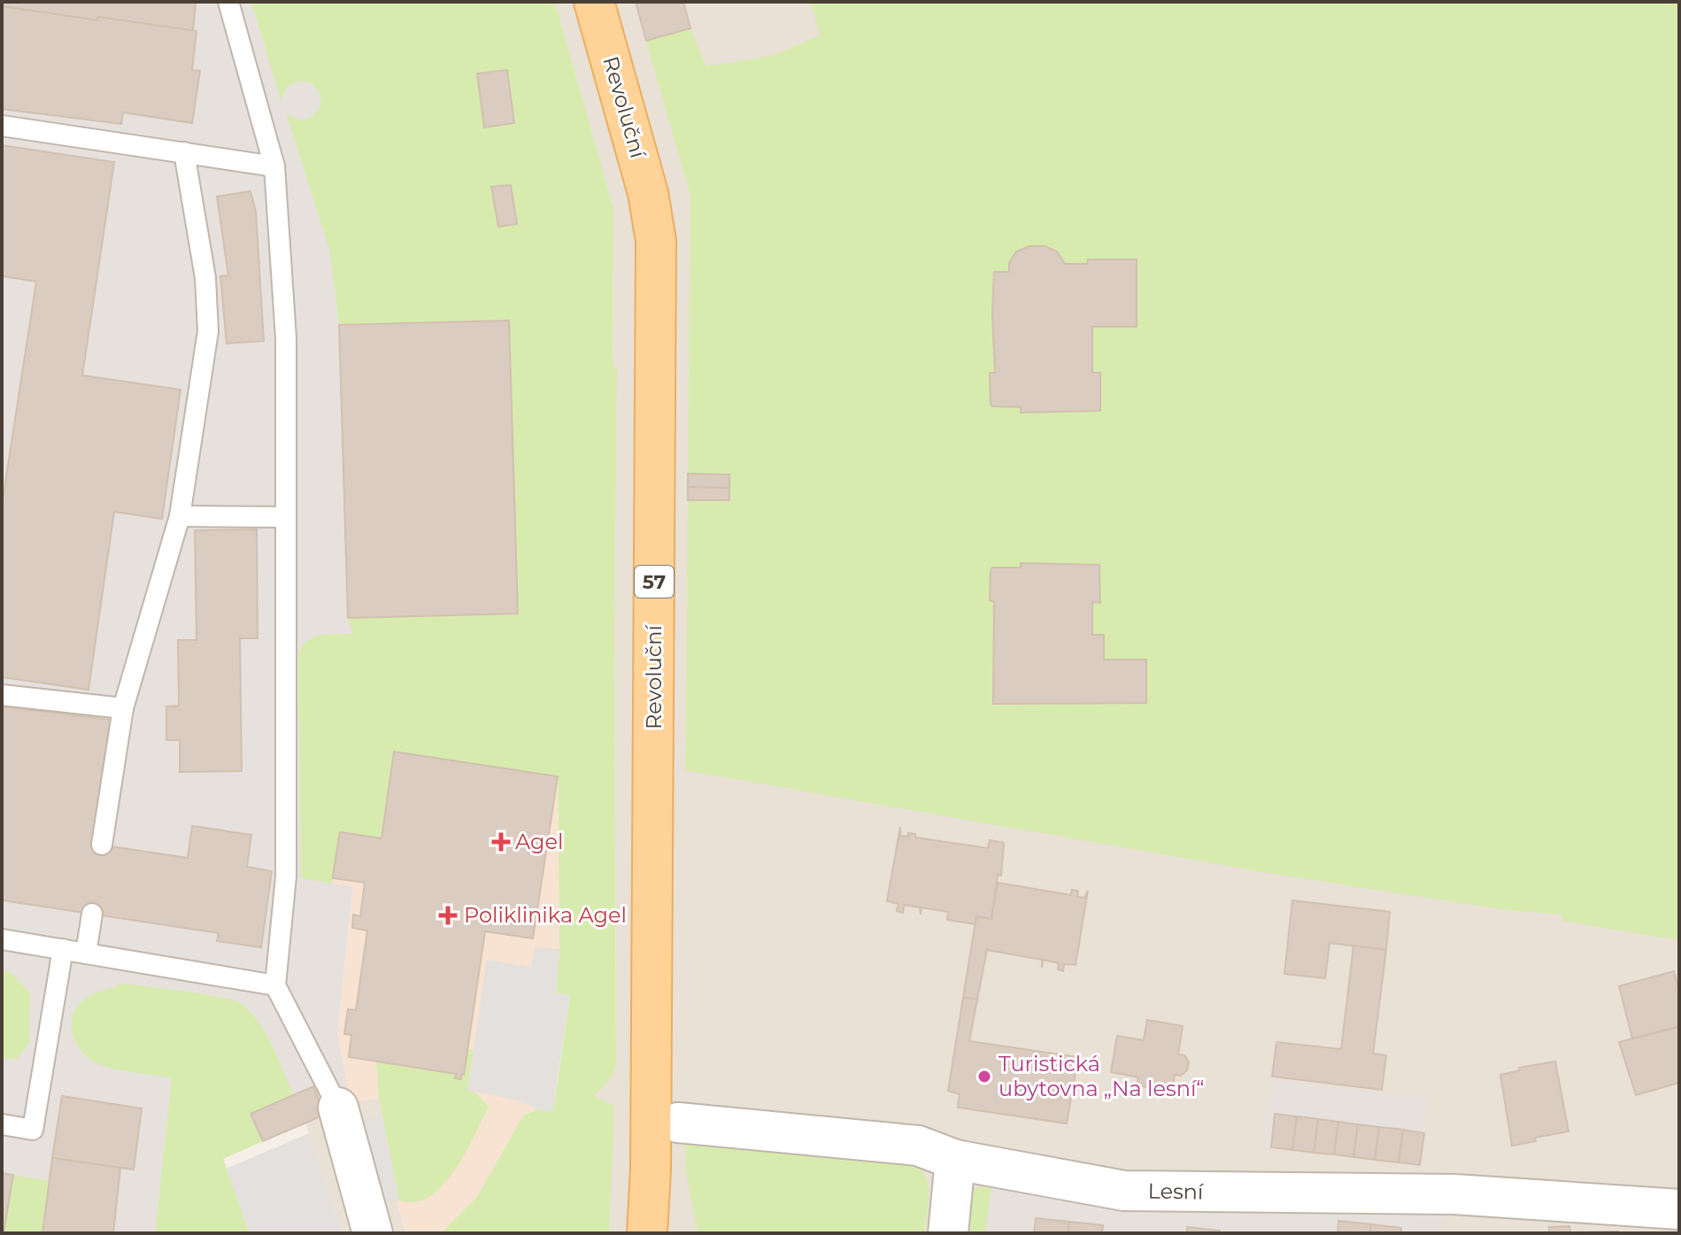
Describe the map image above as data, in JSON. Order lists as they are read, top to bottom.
{
  "streets": {
    "main road": ["Revoluční", "57"],
    "street": ["Lesní"]
  },
  "places": {
    "health": ["Agel", "Poliklinika Agel"],
    "other": ["Turistická ubytovna „Na lesní“"]
  }
}
